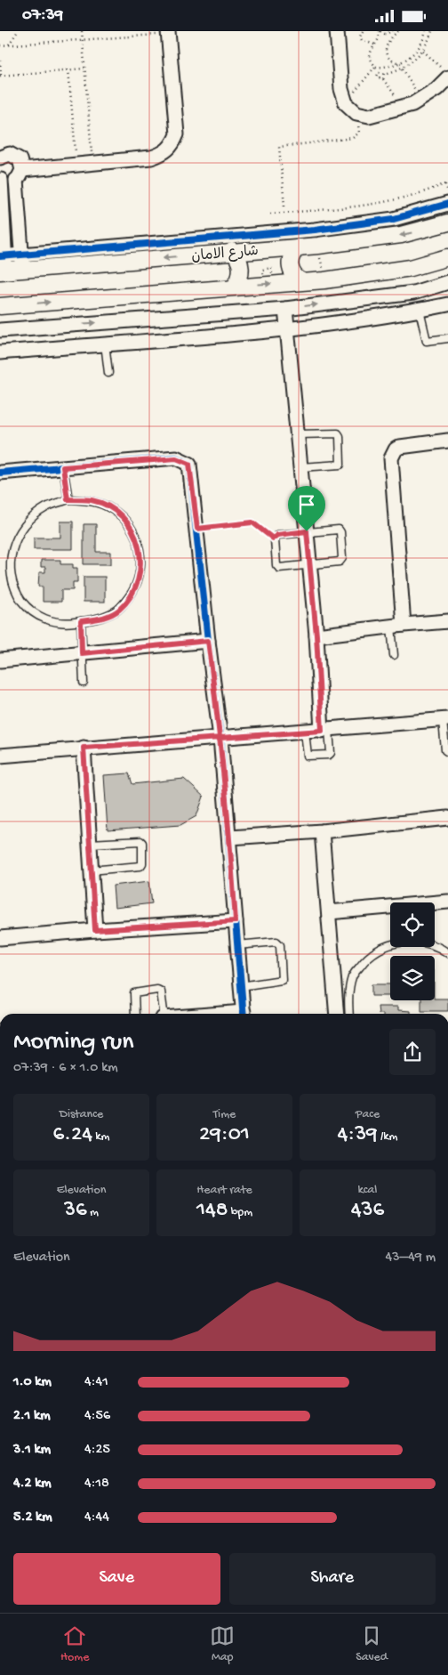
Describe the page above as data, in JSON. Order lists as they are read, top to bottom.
{
  "streets": {
    "street": ["شارع الامان"]
  },
  "page": {
    "status": "07:39",
    "heading": ["Morning run", "07:39 · 6 × 1.0 km"],
    "stats": [
      ["Distance", "6.24 km"],
      ["Time", "29:01"],
      ["Pace", "4:39 /km"],
      ["Elevation", "36 m"],
      ["Heart rate", "148 bpm"],
      ["kcal", "436"]
    ],
    "chart": ["Elevation", "43–49 m"],
    "list": [
      {
        "name": "1.0 km",
        "note": "4:41"
      },
      {
        "name": "2.1 km",
        "note": "4:56"
      },
      {
        "name": "3.1 km",
        "note": "4:25"
      },
      {
        "name": "4.2 km",
        "note": "4:18"
      },
      {
        "name": "5.2 km",
        "note": "4:44"
      }
    ],
    "buttons": ["Save", "Share"],
    "tabs": ["Home", "Map", "Saved"]
  }
}
